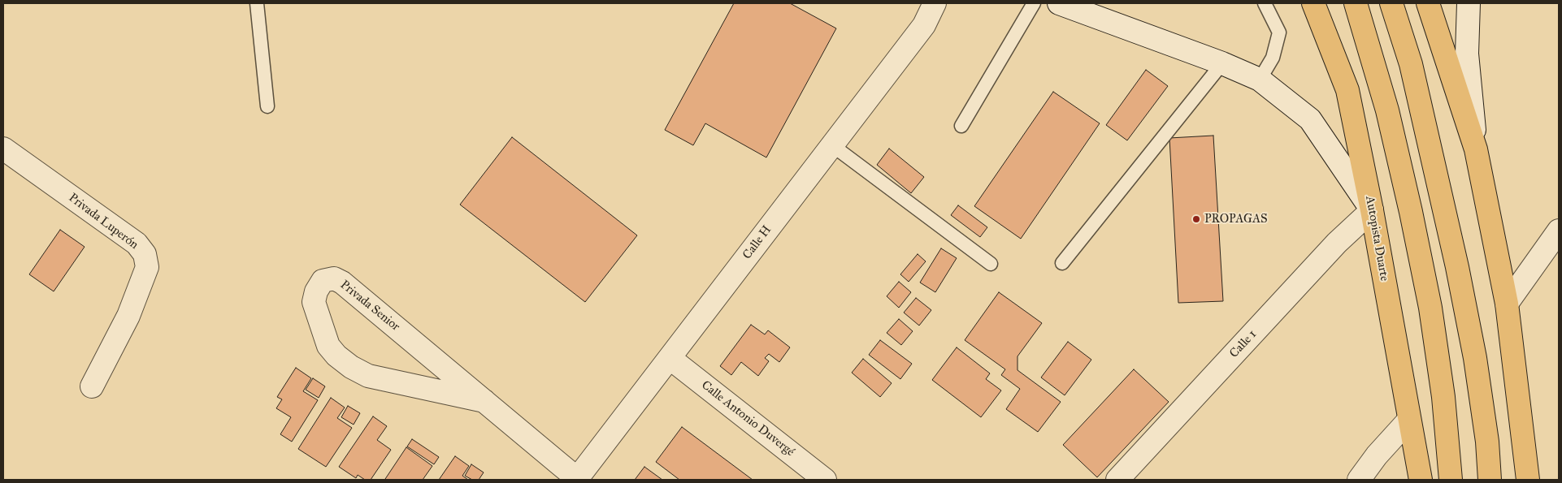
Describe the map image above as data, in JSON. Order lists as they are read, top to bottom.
{
  "streets": {
    "main road": ["Autopista Duarte"],
    "street": [
      "Privada Luperón",
      "Calle H",
      "Privada Senior",
      "Calle 1",
      "Calle Antonio Duvergé"
    ]
  },
  "crossings": [
    ["Autopista Duarte", "Calle 1"],
    ["Calle H", "Privada Senior"],
    ["Calle H", "Calle Antonio Duvergé"]
  ],
  "places": ["PROPAGAS"]
}
